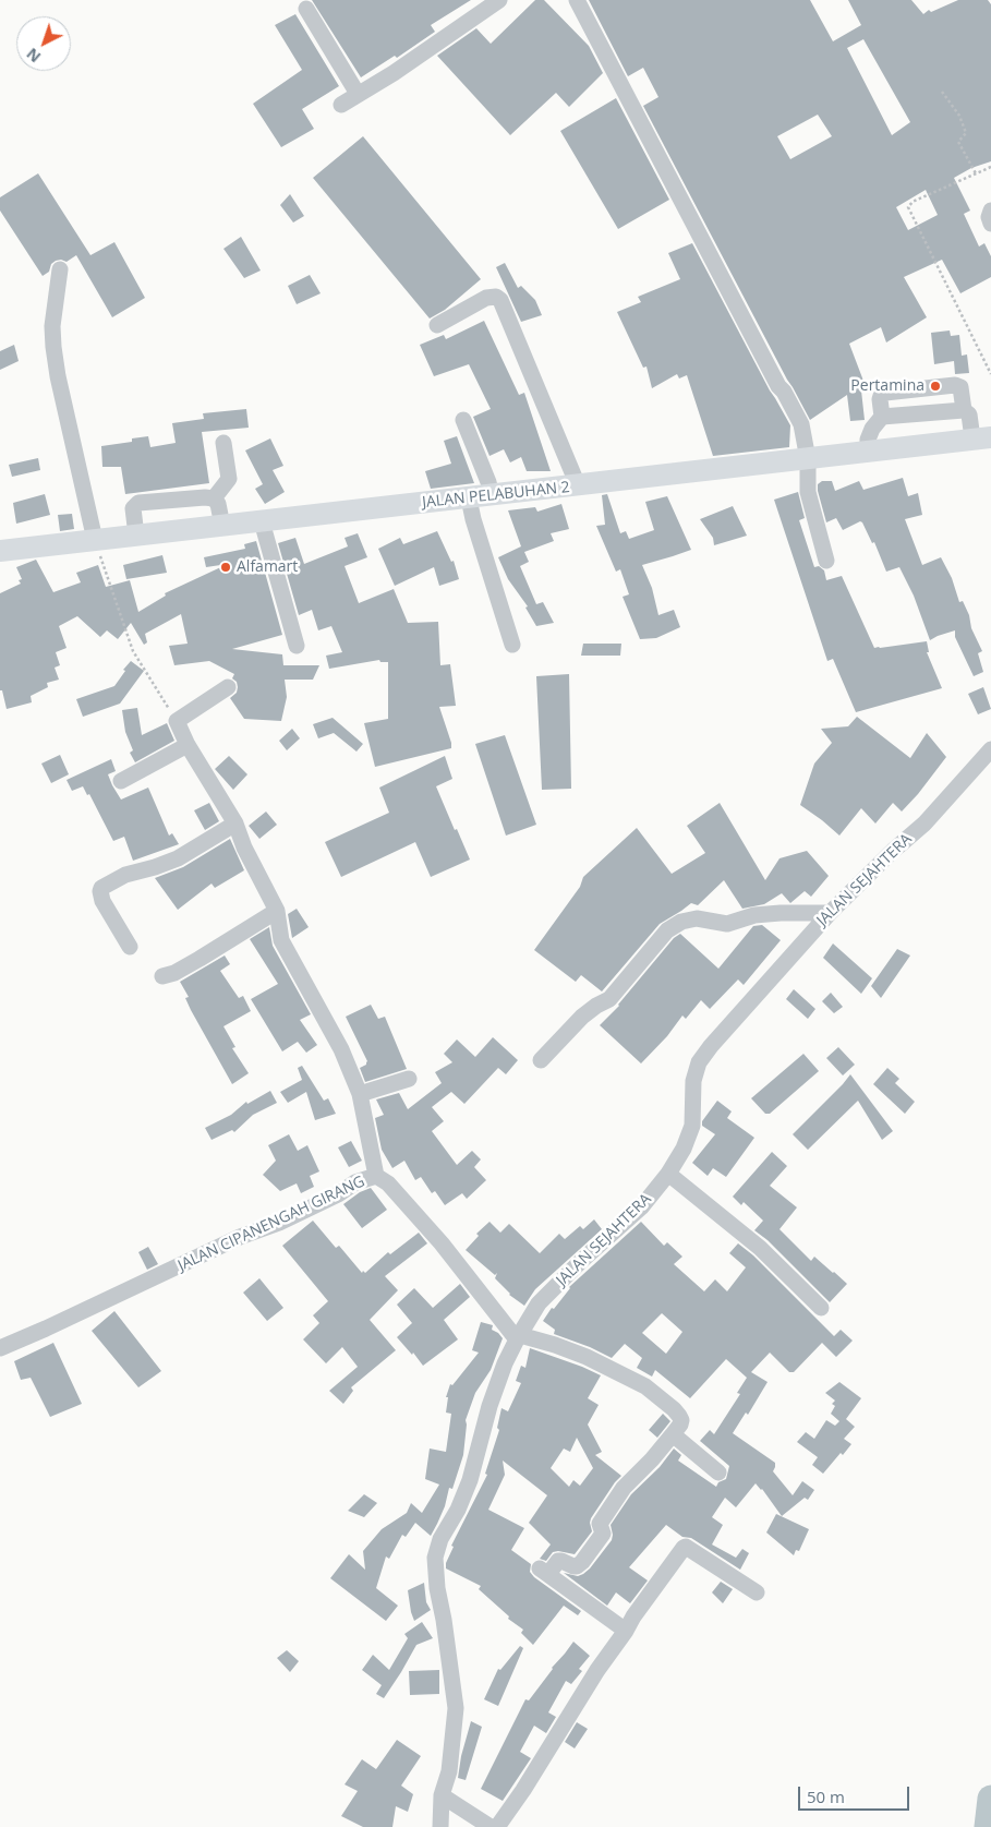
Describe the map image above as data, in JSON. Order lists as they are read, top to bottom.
{
  "streets": {
    "main road": ["JALAN PELABUHAN 2"],
    "street": ["JALAN SEJAHTERA", "JALAN CIPANENGAH GIRANG"]
  },
  "crossings": [
    ["JALAN SEJAHTERA", "JALAN CIPANENGAH GIRANG"]
  ],
  "places": ["Pertamina", "Alfamart"],
  "scale_bar": "50 m",
  "north": "bottom left"
}
